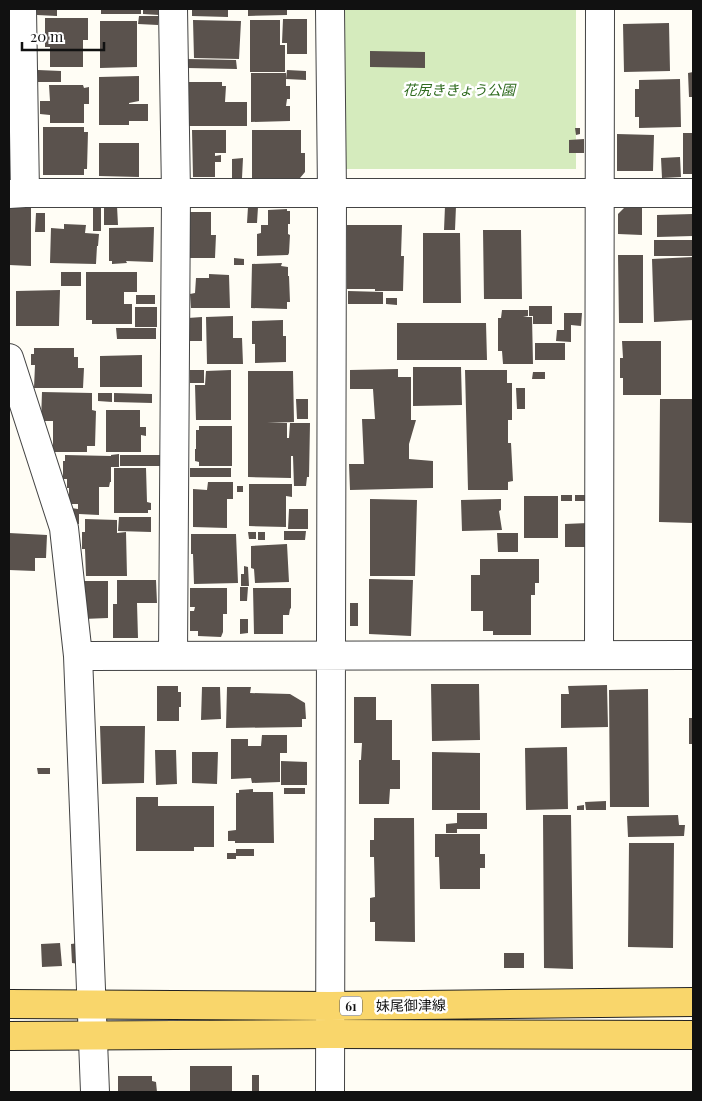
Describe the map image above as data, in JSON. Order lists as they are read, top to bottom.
{
  "streets": {
    "main road": ["妹尾御津線", "61"]
  },
  "parks": ["花尻ききょう公園"],
  "scale_bar": "20 m"
}
